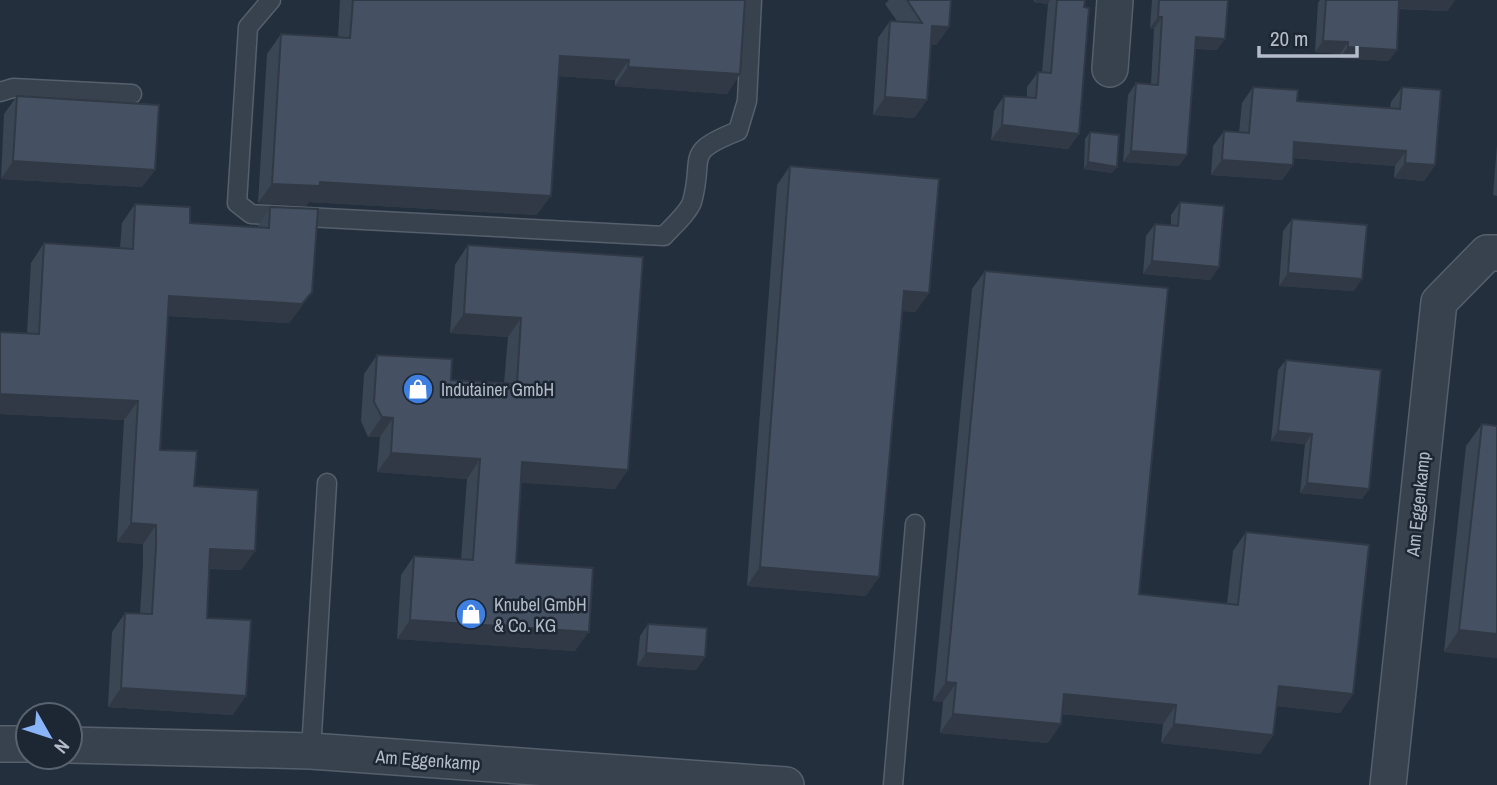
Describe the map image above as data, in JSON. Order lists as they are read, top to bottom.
{
  "streets": {
    "street": ["Am Eggenkamp"]
  },
  "places": {
    "shop": ["Indutainer GmbH", "Knubel GmbH & Co. KG"]
  },
  "scale_bar": "20 m",
  "north": "bottom right"
}
